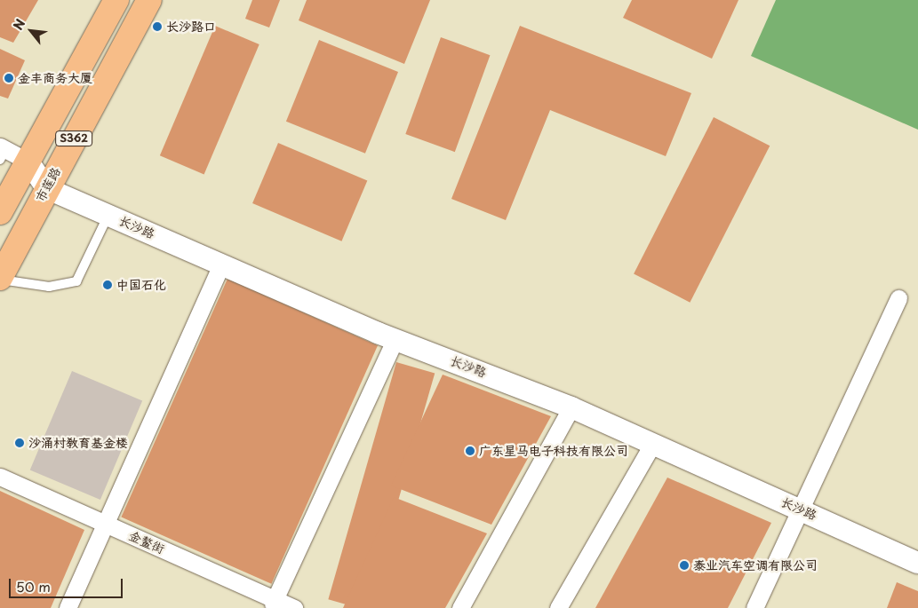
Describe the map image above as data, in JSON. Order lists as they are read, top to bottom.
{
  "streets": {
    "main road": ["S362", "市莲路"],
    "street": ["长沙路", "金鳌街"]
  },
  "crossings": [
    ["市莲路", "长沙路"]
  ],
  "places": [
    "长沙路口",
    "金丰商务大厦",
    "中国石化",
    "沙涌村教育基金楼",
    "广东星马电子科技有限公司",
    "泰业汽车空调有限公司"
  ],
  "scale_bar": "50 m",
  "north": "top left"
}
